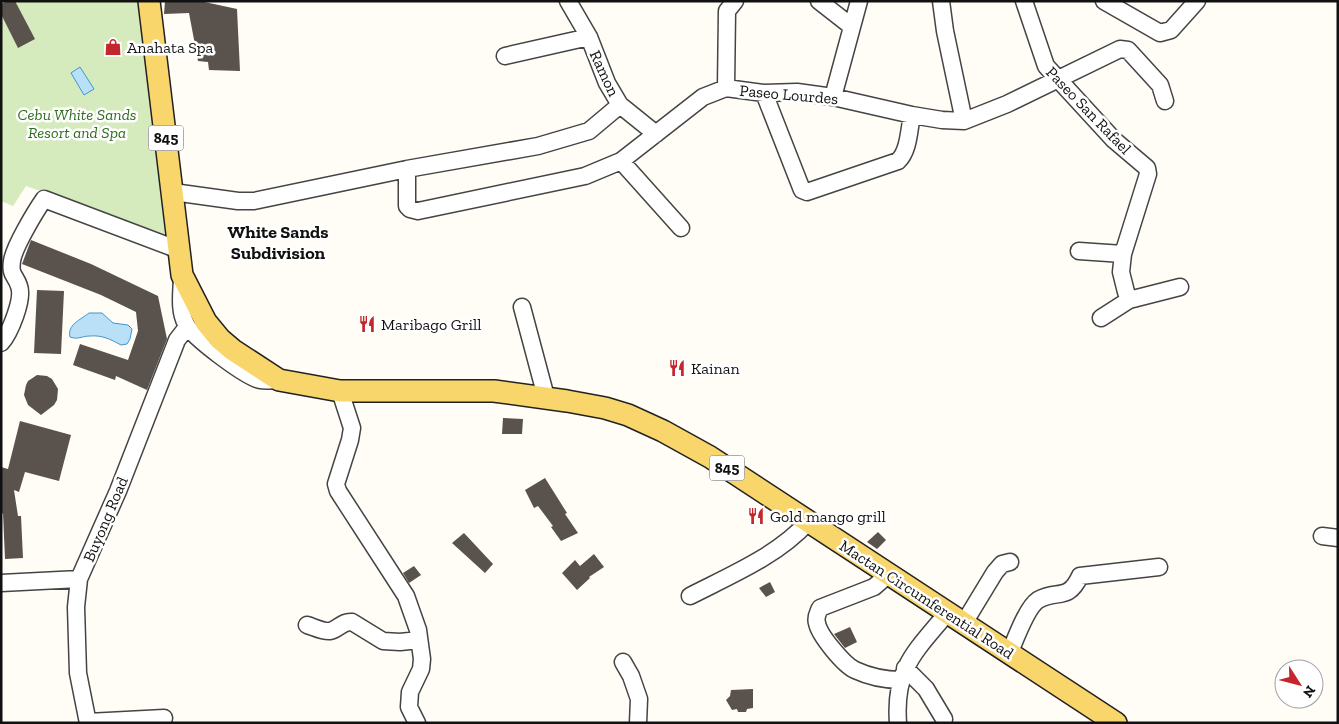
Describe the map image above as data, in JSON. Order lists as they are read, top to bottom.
{
  "streets": {
    "main road": ["845", "Mactan Circumferential Road"],
    "street": [
      "Ramon",
      "Paseo Lourdes",
      "Paseo San Rafael",
      "Buyong Road"
    ]
  },
  "crossings": [
    ["Ramon", "Paseo Lourdes"],
    ["Paseo Lourdes", "Paseo San Rafael"]
  ],
  "districts": ["White Sands Subdivision"],
  "parks": ["Cebu White Sands Resort and Spa"],
  "places": {
    "shop": ["Anahata Spa"],
    "restaurant": ["Maribago Grill", "Kainan", "Gold mango grill"]
  },
  "north": "bottom right"
}
